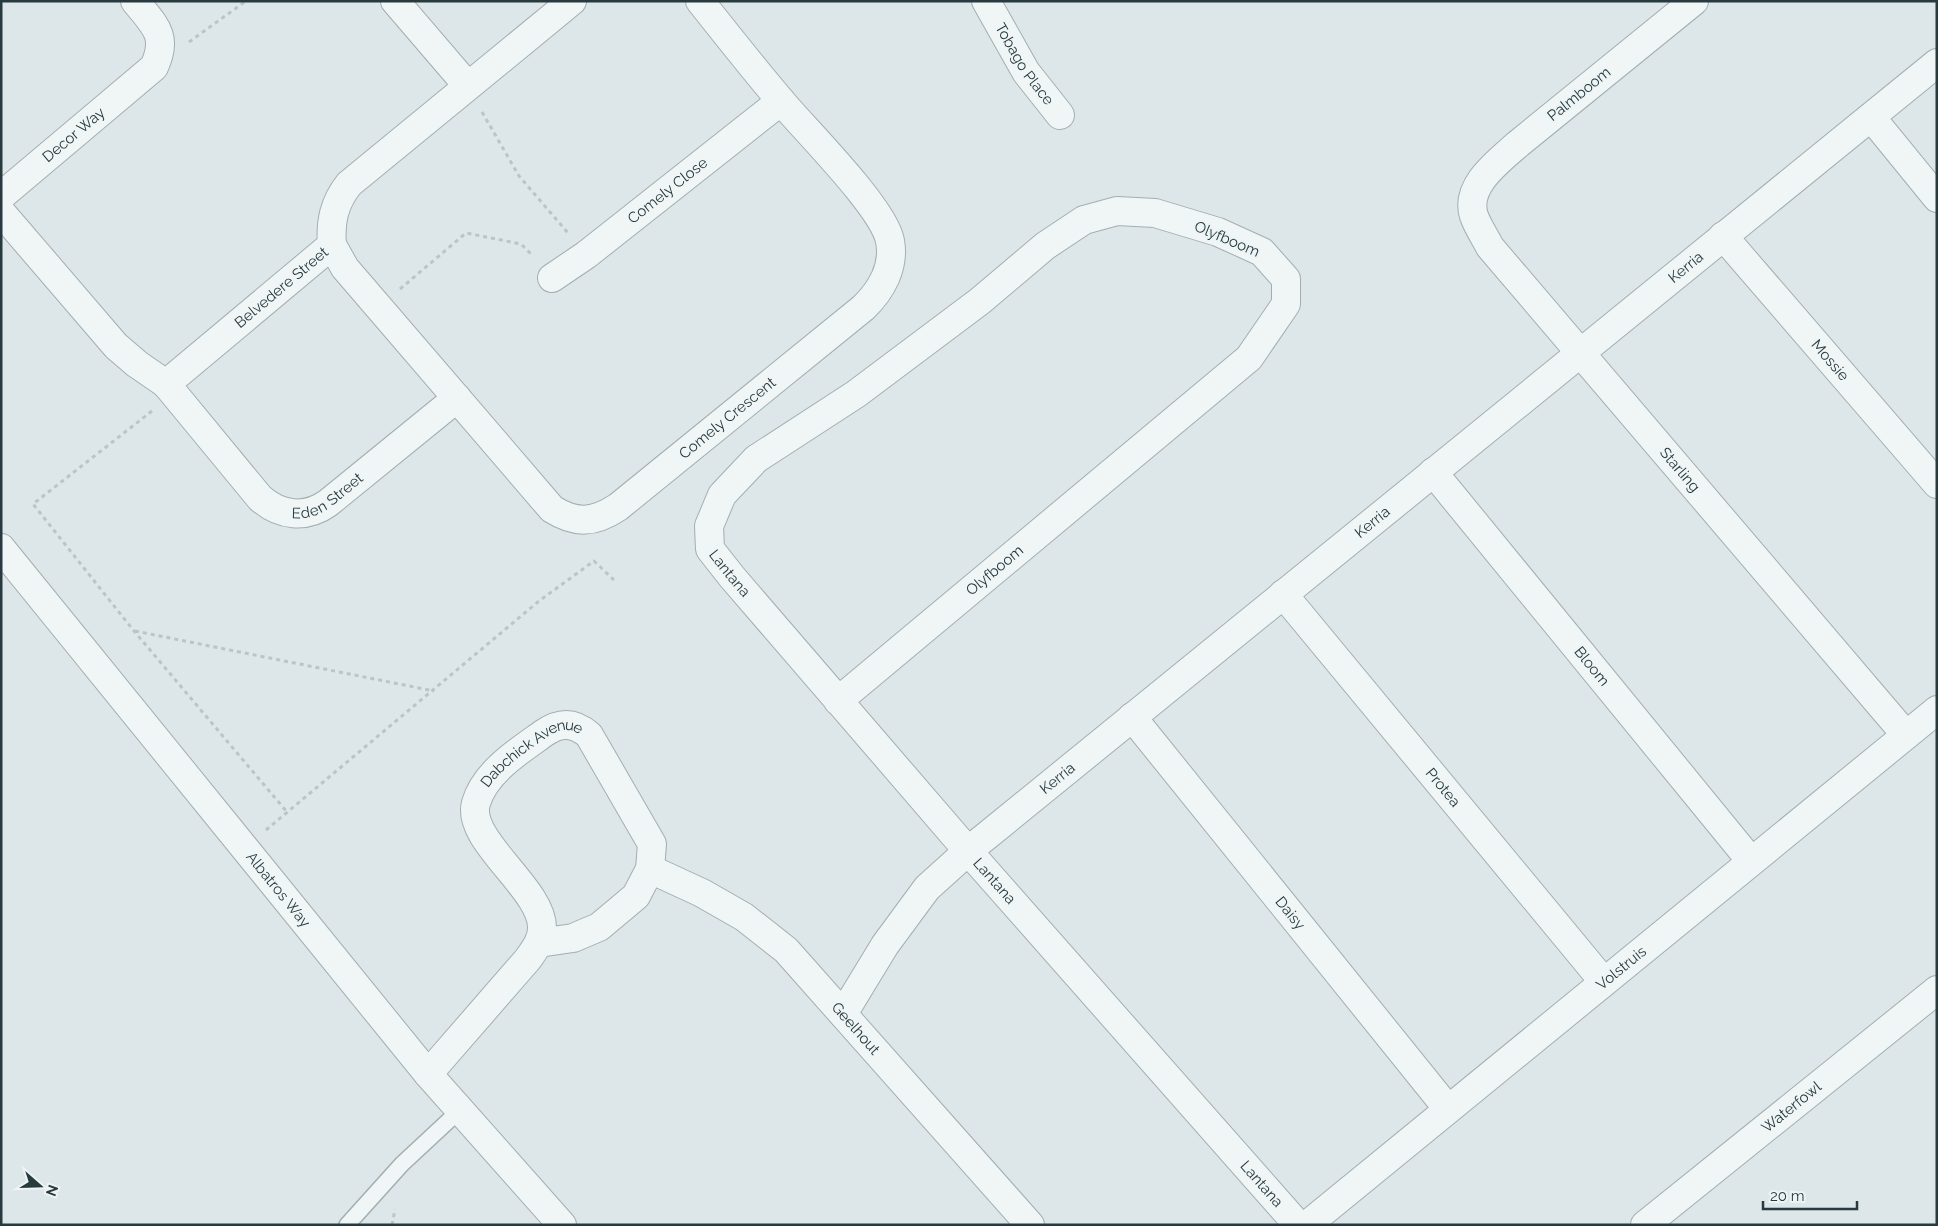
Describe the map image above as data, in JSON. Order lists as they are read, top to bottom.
{
  "streets": {
    "street": [
      "Tobago Place",
      "Palmboom",
      "Decor Way",
      "Comely Close",
      "Olyfboom",
      "Kerria",
      "Belvedere Street",
      "Mossie",
      "Comely Crescent",
      "Starling",
      "Eden Street",
      "Lantana",
      "Bloom",
      "Dabchick Avenue",
      "Protea",
      "Albatros Way",
      "Daisy",
      "Volstruis",
      "Geelhout",
      "Waterfowl"
    ]
  },
  "crossings": [
    ["Palmboom", "Starling"],
    ["Comely Close", "Comely Crescent"],
    ["Olyfboom", "Lantana"],
    ["Kerria", "Mossie"],
    ["Kerria", "Starling"],
    ["Kerria", "Lantana"],
    ["Kerria", "Bloom"],
    ["Kerria", "Protea"],
    ["Kerria", "Daisy"],
    ["Kerria", "Geelhout"],
    ["Belvedere Street", "Comely Crescent"],
    ["Belvedere Street", "Eden Street"],
    ["Comely Crescent", "Eden Street"],
    ["Starling", "Volstruis"],
    ["Bloom", "Volstruis"],
    ["Dabchick Avenue", "Geelhout"],
    ["Protea", "Volstruis"],
    ["Daisy", "Volstruis"]
  ],
  "scale_bar": "20 m",
  "north": "right"
}
